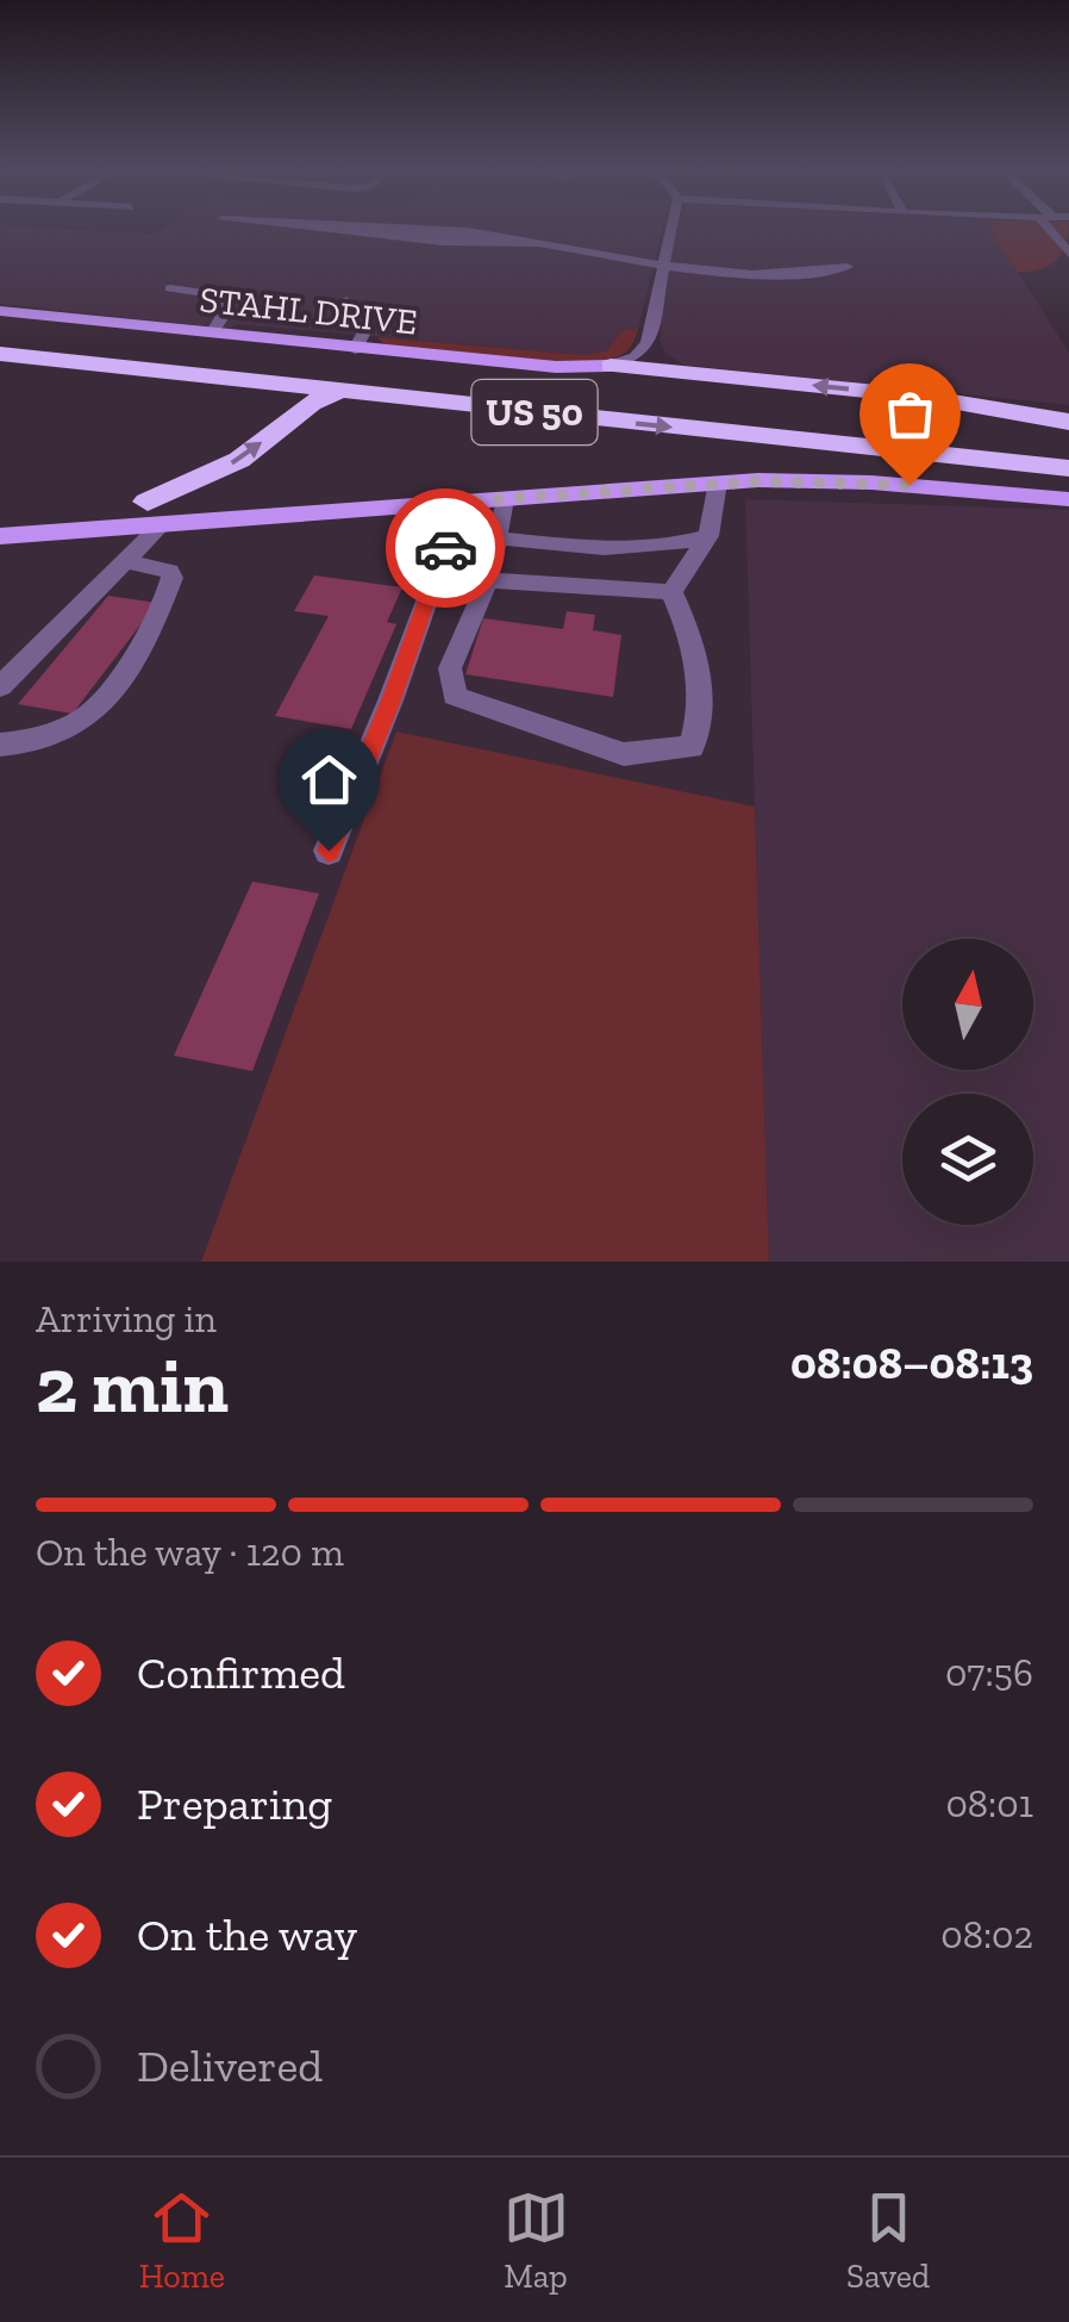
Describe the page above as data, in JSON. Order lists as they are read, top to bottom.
{
  "streets": {
    "highway": ["US 50"],
    "main road": ["STAHL DRIVE"]
  },
  "north": "top",
  "page": {
    "heading": ["2 min", "Arriving in", "08:08–08:13"],
    "bar": "On the way · 120 m",
    "list": [
      ["Confirmed", "07:56"],
      ["Preparing", "08:01"],
      ["On the way", "08:02"],
      "Delivered"
    ],
    "tabs": ["Home", "Map", "Saved"]
  }
}
